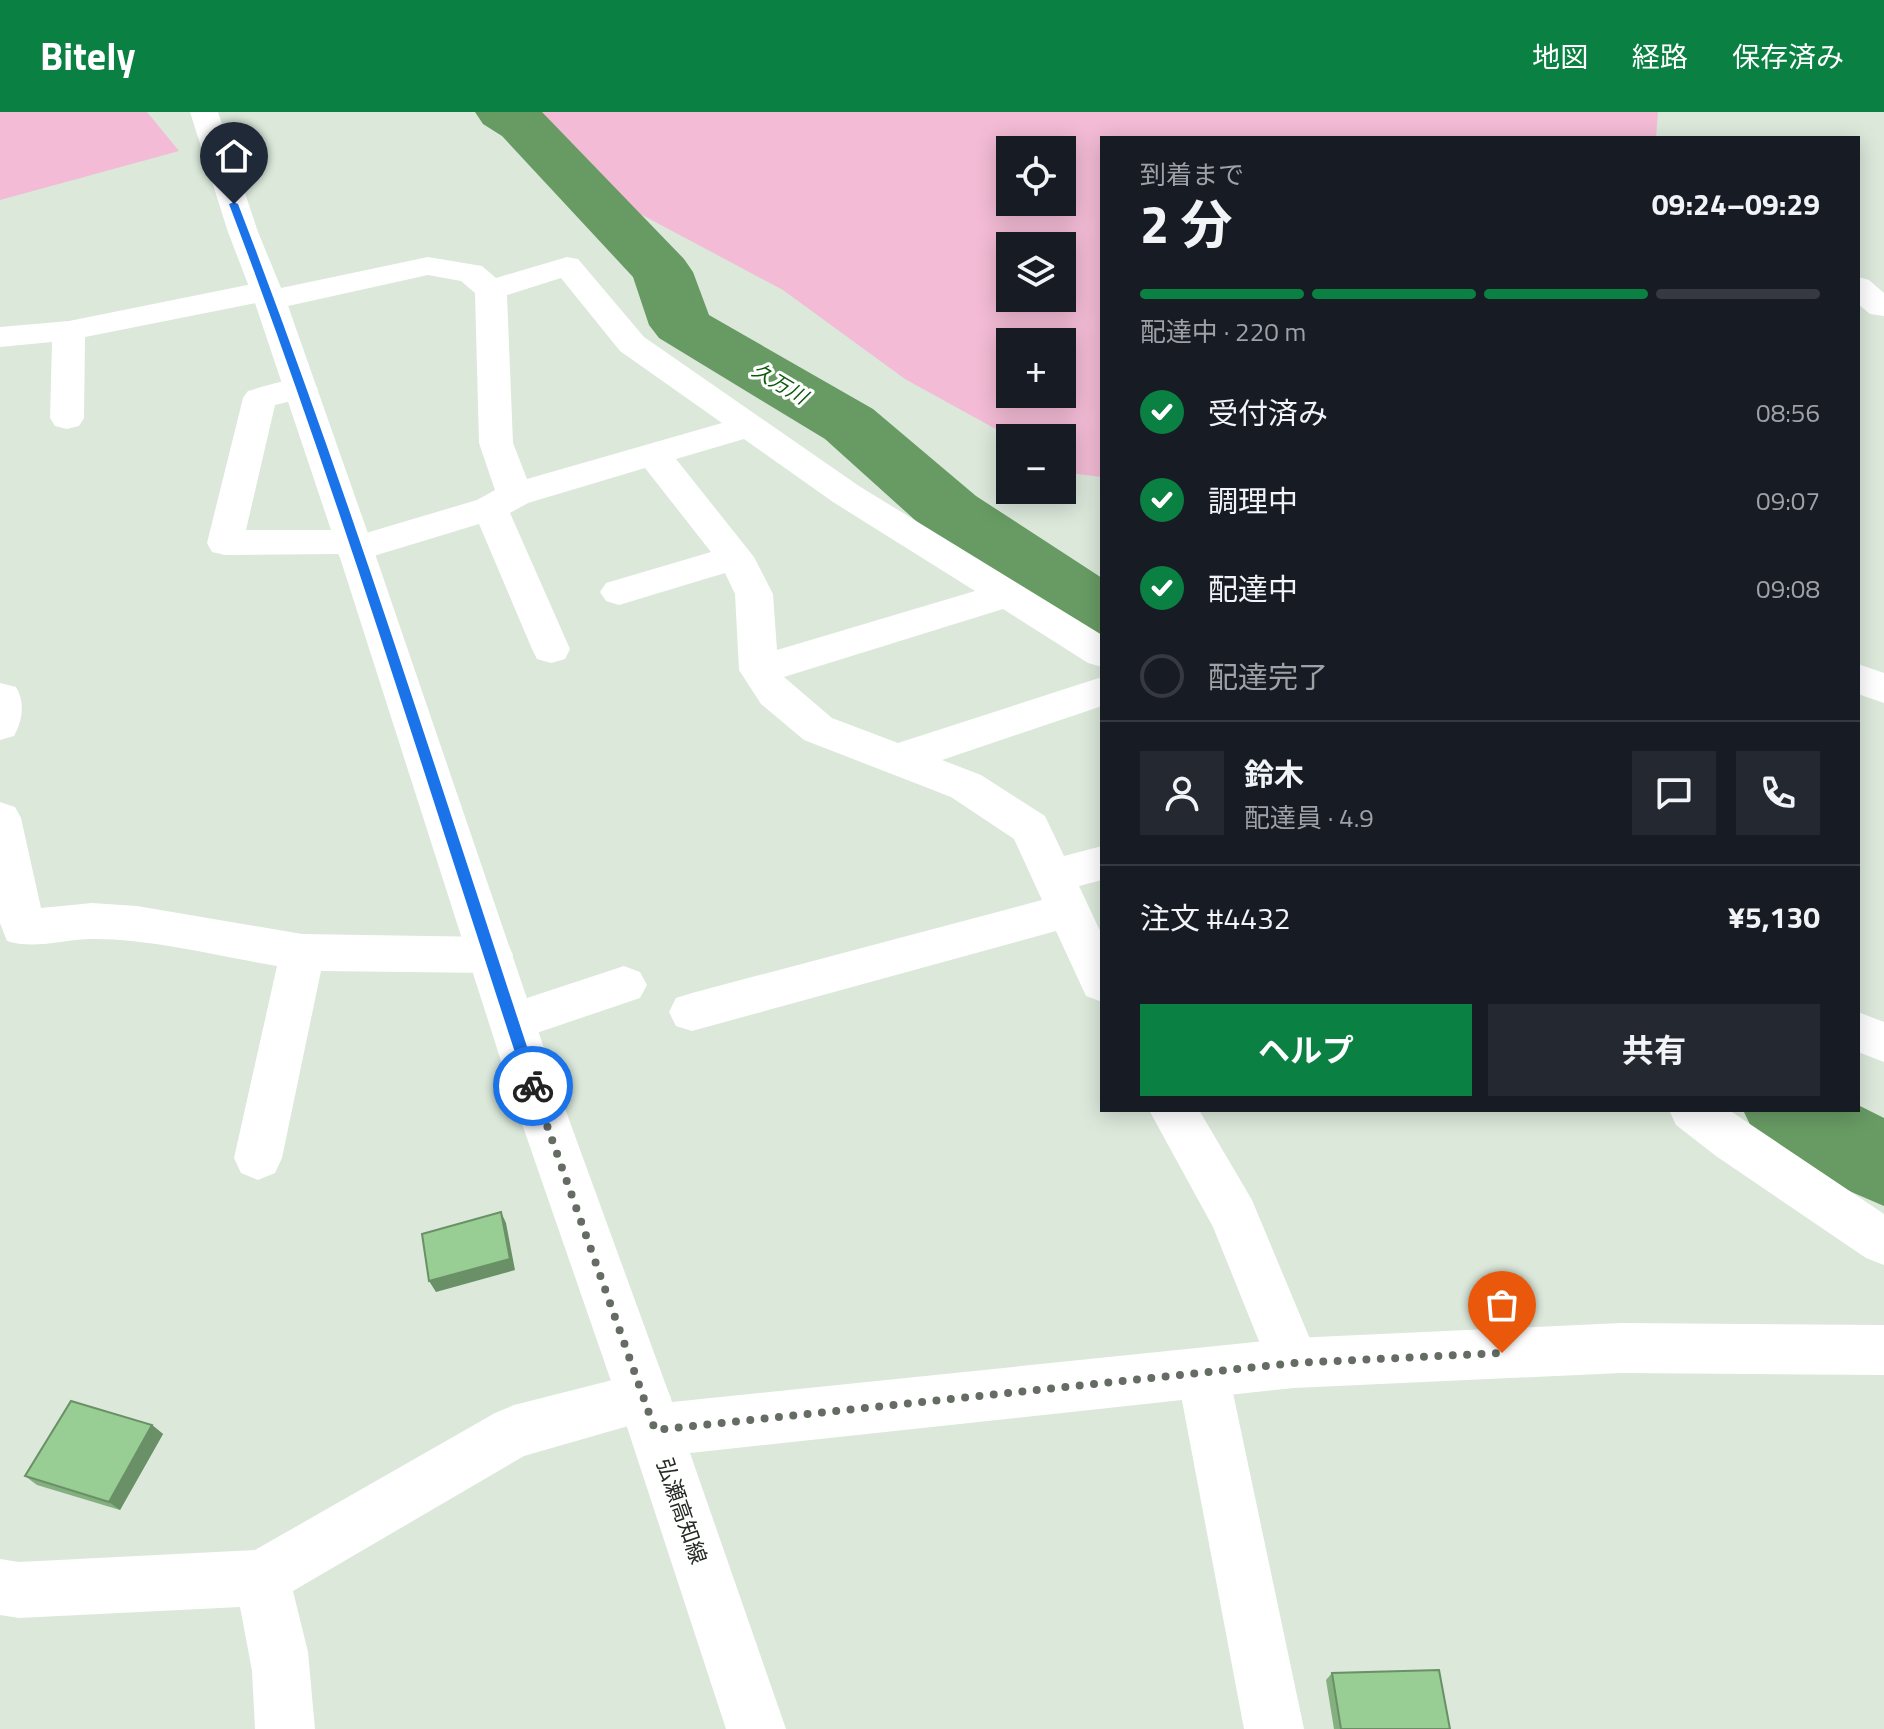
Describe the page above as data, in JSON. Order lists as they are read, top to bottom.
{
  "streets": {
    "street": ["弘瀬高知線"]
  },
  "water": ["久万川"],
  "page": {
    "header": "Bitely",
    "nav": ["地図", "経路", "保存済み"],
    "map_buttons": ["+", "−"],
    "heading": ["2 分", "到着まで", "09:24–09:29"],
    "panel": [
      "鈴木",
      "配達員 · 4.9",
      "注文 #4432",
      "¥5,130"
    ],
    "bar": "配達中 · 220 m",
    "list": [
      ["受付済み", "08:56"],
      ["調理中", "09:07"],
      ["配達中", "09:08"],
      "配達完了"
    ],
    "buttons": ["ヘルプ", "共有"]
  }
}
